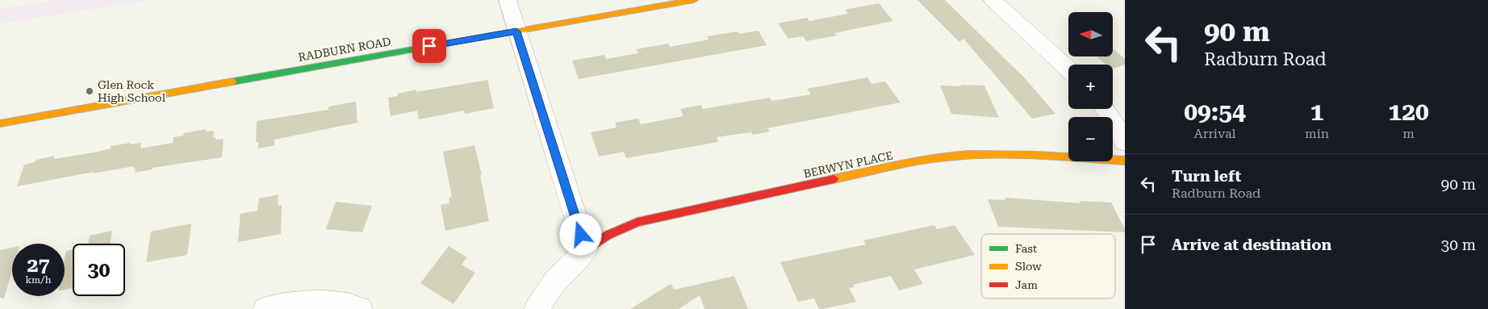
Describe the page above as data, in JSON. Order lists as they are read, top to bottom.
{
  "streets": {
    "street": ["RADBURN ROAD", "BERWYN PLACE"]
  },
  "places": ["Glen Rock High School"],
  "legend": ["Fast", "Slow", "Jam"],
  "north": "left",
  "page": {
    "turn": ["90 m", "Radburn Road"],
    "map_buttons": ["+", "−"],
    "eta": [
      "09:54",
      "Arrival",
      "1",
      "min",
      "120",
      "m"
    ],
    "list": [
      {
        "name": "Turn left",
        "note": "Radburn Road",
        "value": "90 m"
      },
      {
        "name": "Arrive at destination",
        "value": "30 m"
      }
    ],
    "speed": "27 km/h",
    "limit": "30"
  }
}
